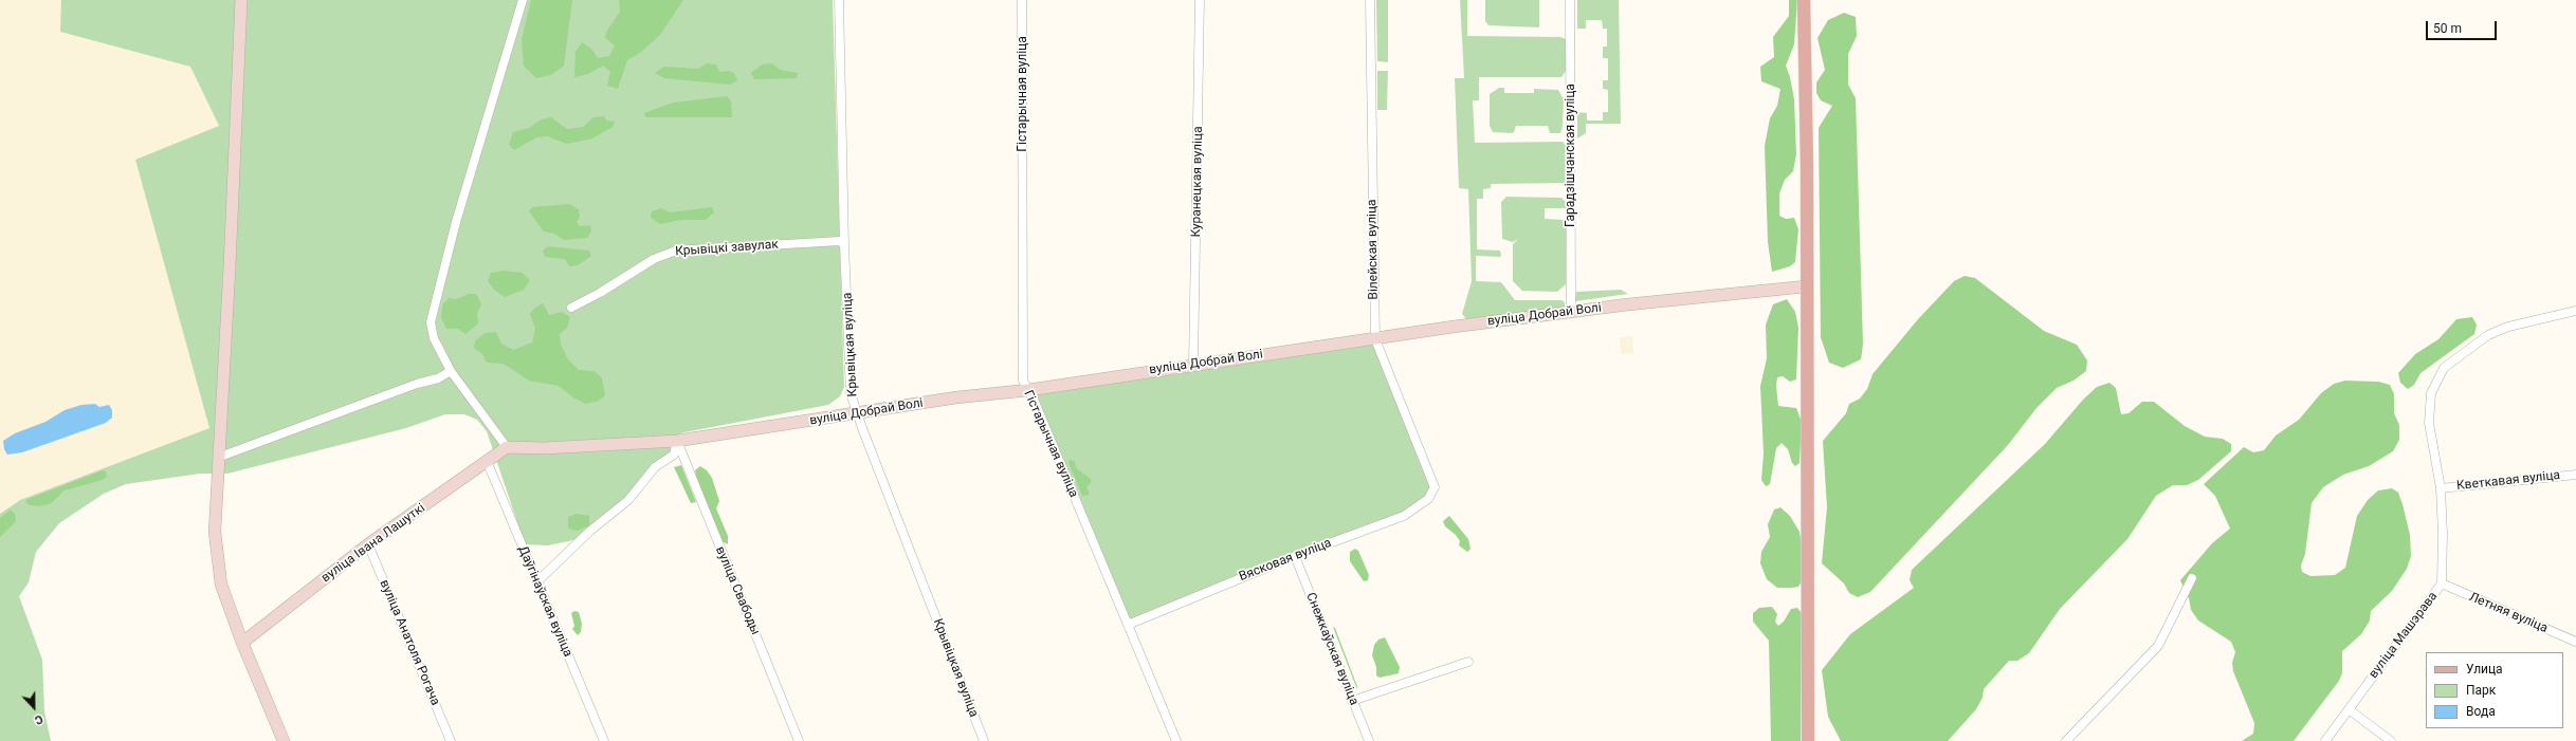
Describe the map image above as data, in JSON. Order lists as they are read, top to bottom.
{
  "streets": {
    "street": [
      "Гістарычная вуліца",
      "Гарадзішчанская вуліца",
      "Куранецкая вуліца",
      "Крывіцкі завулак",
      "Вілейская вуліца",
      "вуліца Добрай Волі",
      "Крывіцкая вуліца",
      "Кветкавая вуліца",
      "вуліца Івана Лашуткі",
      "Вясковая вуліца",
      "вуліца Свабоды",
      "Даўгінаўская вуліца",
      "Летняя вуліца",
      "вуліца Машэрава",
      "вуліца Анатоля Рогача",
      "Снежкаўская вуліца"
    ]
  },
  "crossings": [
    ["Гістарычная вуліца", "вуліца Добрай Волі"],
    ["Гістарычная вуліца", "Вясковая вуліца"],
    ["Гарадзішчанская вуліца", "вуліца Добрай Волі"],
    ["Куранецкая вуліца", "вуліца Добрай Волі"],
    ["Крывіцкі завулак", "Крывіцкая вуліца"],
    ["Вілейская вуліца", "вуліца Добрай Волі"],
    ["Вілейская вуліца", "Вясковая вуліца"],
    ["вуліца Добрай Волі", "Крывіцкая вуліца"],
    ["вуліца Добрай Волі", "вуліца Івана Лашуткі"],
    ["вуліца Добрай Волі", "вуліца Свабоды"],
    ["Кветкавая вуліца", "вуліца Машэрава"],
    ["вуліца Івана Лашуткі", "Даўгінаўская вуліца"],
    ["вуліца Івана Лашуткі", "вуліца Анатоля Рогача"],
    ["Вясковая вуліца", "Снежкаўская вуліца"],
    ["Летняя вуліца", "вуліца Машэрава"]
  ],
  "legend": ["Улица", "Парк", "Вода"],
  "scale_bar": "50 m",
  "north": "bottom"
}
